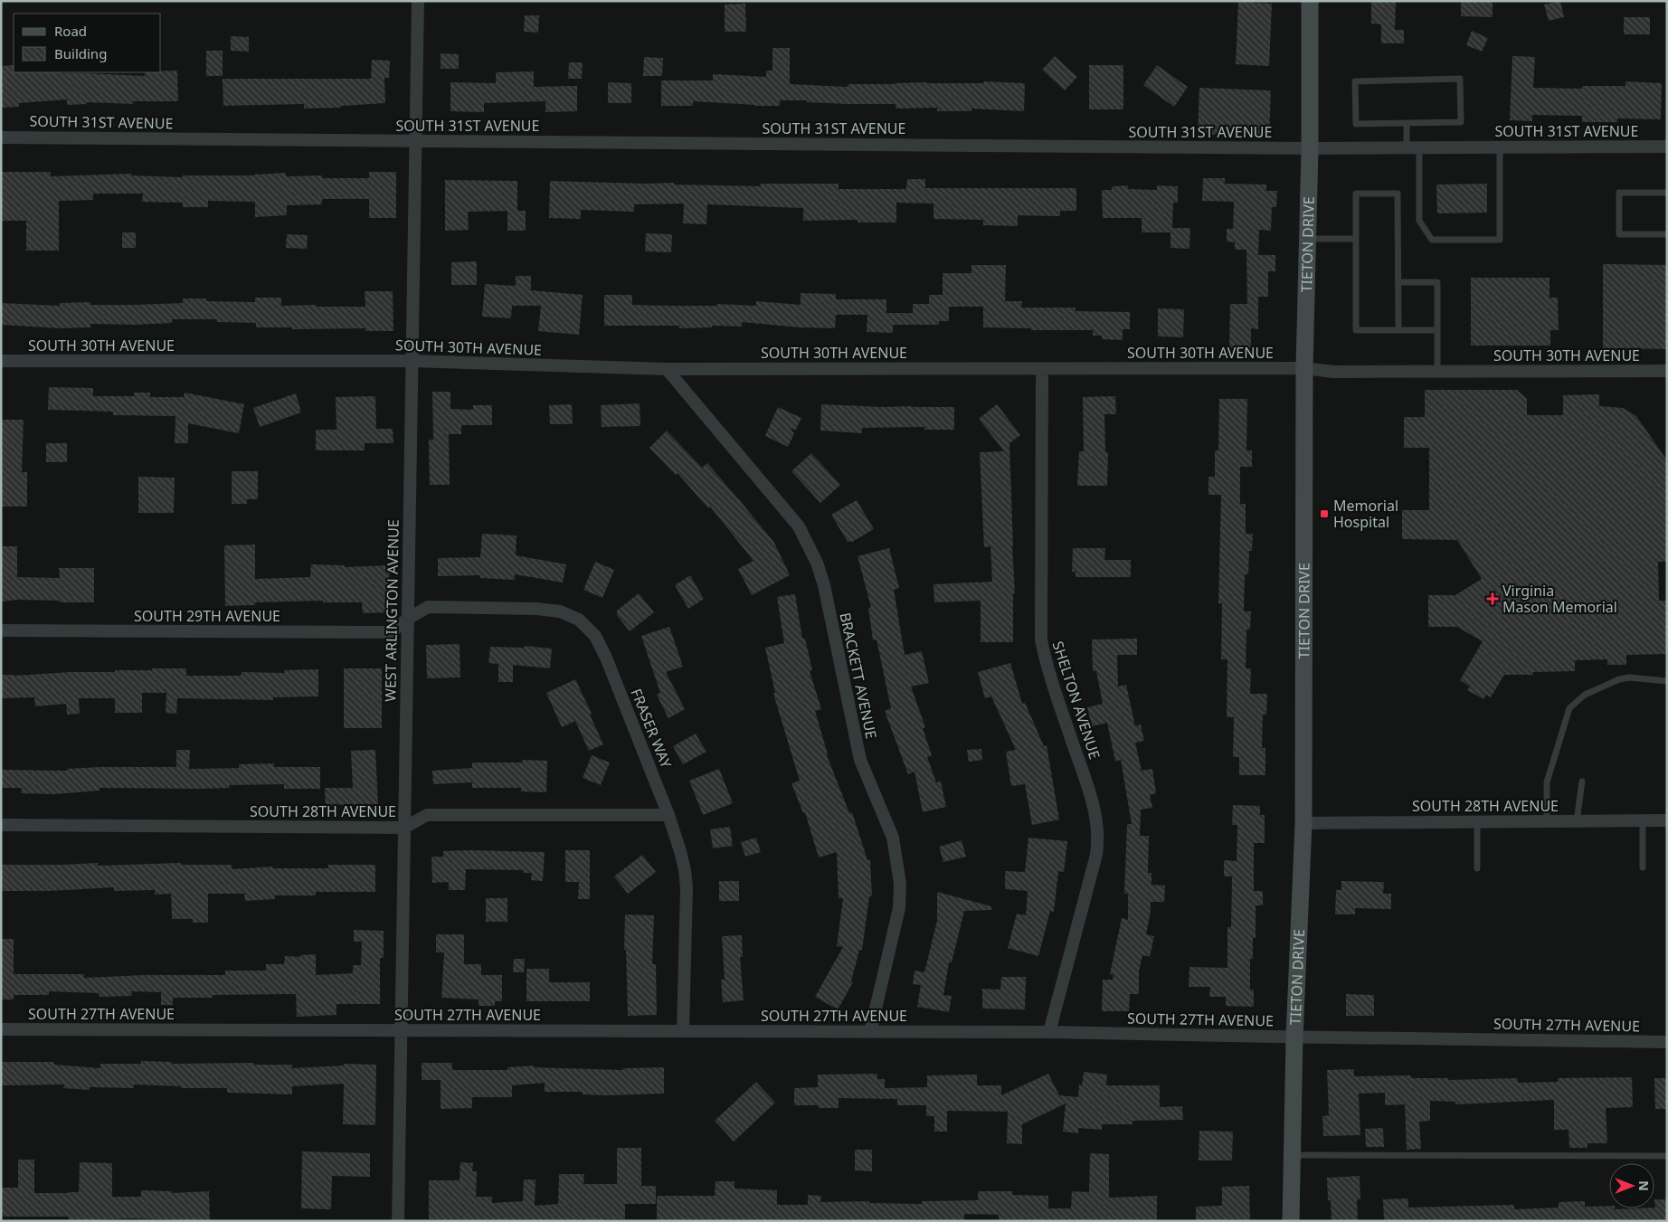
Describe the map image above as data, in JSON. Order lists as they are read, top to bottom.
{
  "streets": {
    "main road": ["TIETON DRIVE"],
    "street": [
      "SOUTH 31ST AVENUE",
      "SOUTH 30TH AVENUE",
      "WEST ARLINGTON AVENUE",
      "SOUTH 29TH AVENUE",
      "BRACKETT AVENUE",
      "SHELTON AVENUE",
      "FRASER WAY",
      "SOUTH 28TH AVENUE",
      "SOUTH 27TH AVENUE"
    ]
  },
  "crossings": [
    ["SOUTH 31ST AVENUE", "TIETON DRIVE"],
    ["SOUTH 31ST AVENUE", "WEST ARLINGTON AVENUE"],
    ["TIETON DRIVE", "SOUTH 30TH AVENUE"],
    ["TIETON DRIVE", "SOUTH 28TH AVENUE"],
    ["TIETON DRIVE", "SOUTH 27TH AVENUE"],
    ["SOUTH 30TH AVENUE", "WEST ARLINGTON AVENUE"],
    ["SOUTH 30TH AVENUE", "BRACKETT AVENUE"],
    ["SOUTH 30TH AVENUE", "SHELTON AVENUE"],
    ["WEST ARLINGTON AVENUE", "SOUTH 29TH AVENUE"],
    ["WEST ARLINGTON AVENUE", "FRASER WAY"],
    ["WEST ARLINGTON AVENUE", "SOUTH 28TH AVENUE"],
    ["WEST ARLINGTON AVENUE", "SOUTH 27TH AVENUE"],
    ["SOUTH 29TH AVENUE", "FRASER WAY"],
    ["BRACKETT AVENUE", "SOUTH 27TH AVENUE"],
    ["SHELTON AVENUE", "SOUTH 27TH AVENUE"],
    ["FRASER WAY", "SOUTH 28TH AVENUE"],
    ["FRASER WAY", "SOUTH 27TH AVENUE"]
  ],
  "places": {
    "transit": ["Memorial Hospital"],
    "health": ["Virginia Mason Memorial"]
  },
  "legend": ["Road", "Building"],
  "north": "right"
}
